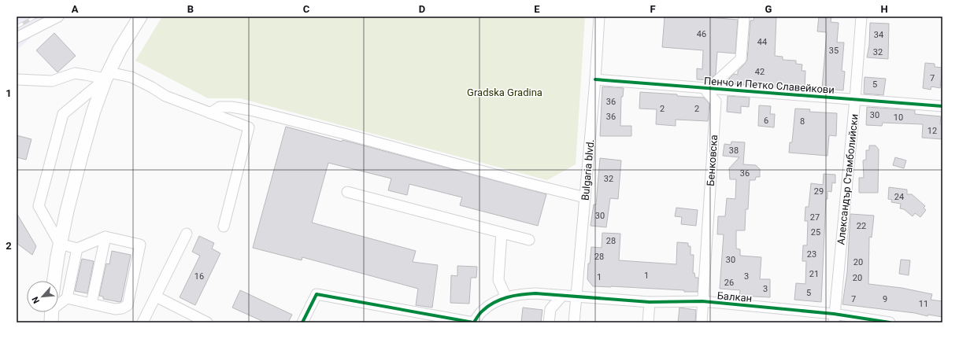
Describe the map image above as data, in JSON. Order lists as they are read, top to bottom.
{
  "streets": {
    "street": [
      "Пенчо и Петко Славейкови",
      "Бенковска",
      "Bulgaria blvd.",
      "Александър Стамболийски",
      "Балкан"
    ]
  },
  "crossings": [
    ["Пенчо и Петко Славейкови", "Бенковска"],
    ["Пенчо и Петко Славейкови", "Bulgaria blvd."],
    ["Пенчо и Петко Славейкови", "Александър Стамболийски"],
    ["Бенковска", "Балкан"],
    ["Bulgaria blvd.", "Балкан"],
    ["Александър Стамболийски", "Балкан"]
  ],
  "parks": ["Gradska Gradina"],
  "house_numbers": [
    "46",
    "34",
    "44",
    "35",
    "32",
    "42",
    "7",
    "5",
    "36",
    "2",
    "2",
    "30",
    "36",
    "10",
    "6",
    "8",
    "12",
    "38",
    "36",
    "32",
    "29",
    "24",
    "30",
    "27",
    "22",
    "25",
    "28",
    "23",
    "28",
    "30",
    "20",
    "21",
    "1",
    "16",
    "3",
    "1",
    "20",
    "26",
    "3",
    "5",
    "7",
    "9",
    "11"
  ],
  "north": "bottom left",
  "grid": {
    "columns": [
      "A",
      "B",
      "C",
      "D",
      "E",
      "F",
      "G",
      "H"
    ],
    "rows": ["1", "2"]
  }
}
